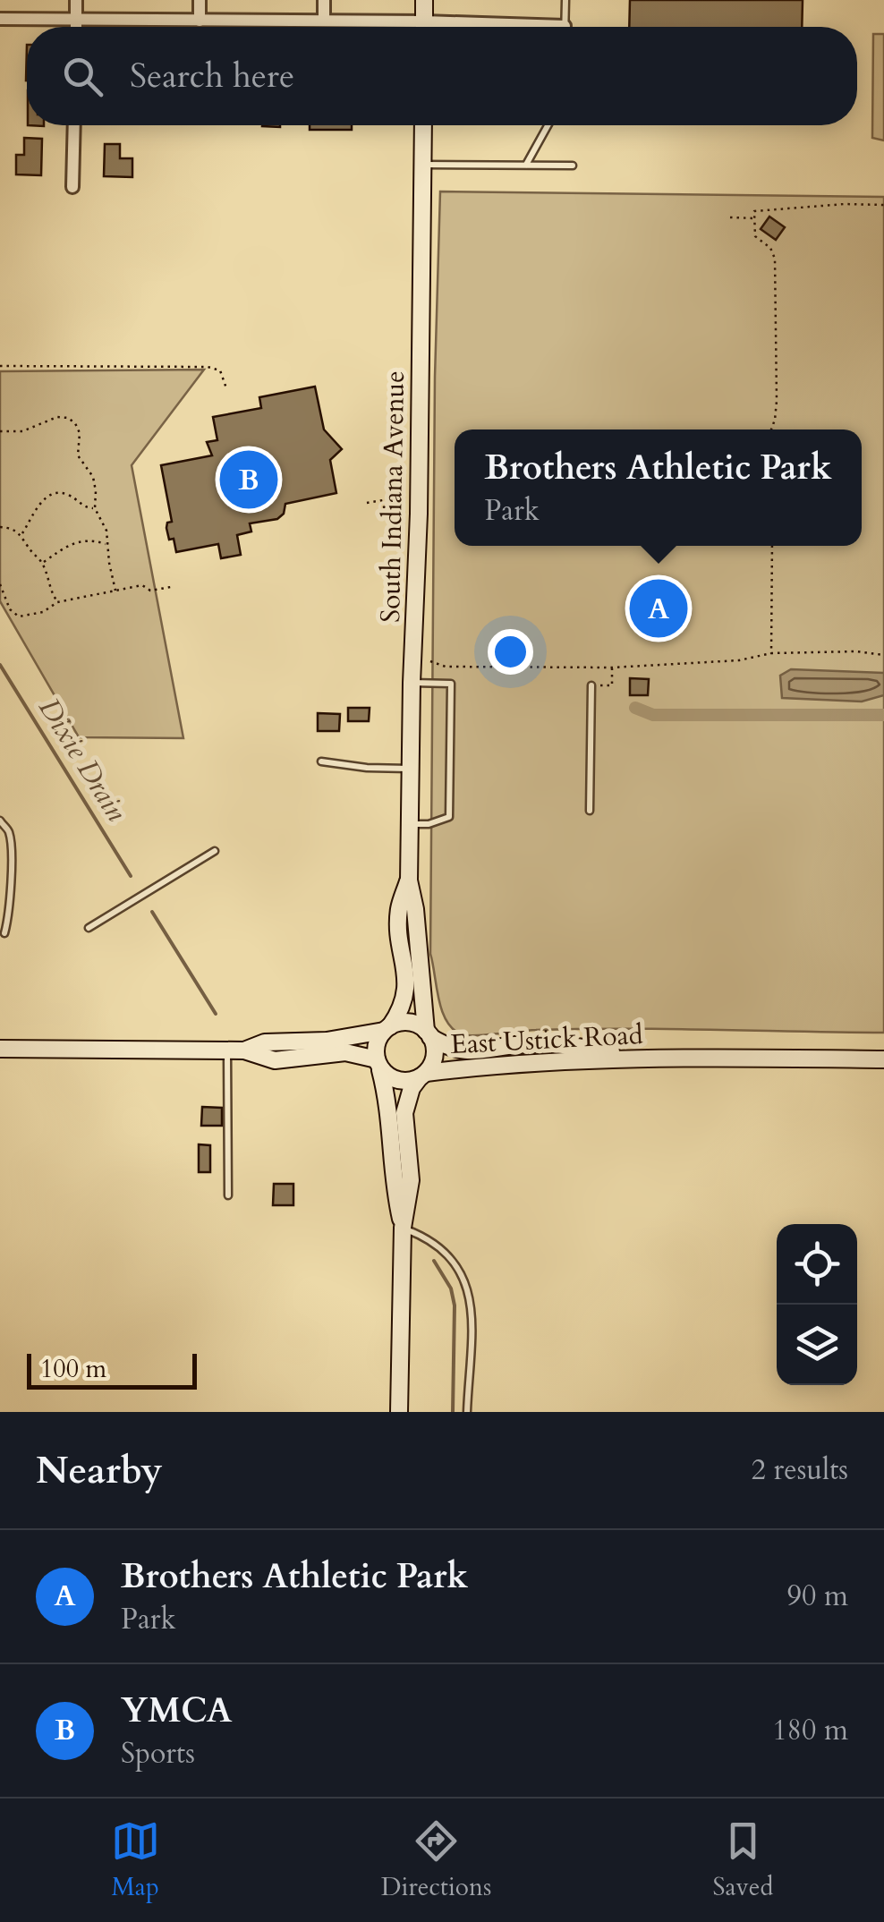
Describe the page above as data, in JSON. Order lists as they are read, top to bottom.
{
  "streets": {
    "main road": ["South Indiana Avenue", "East Ustick Road"]
  },
  "crossings": [
    ["South Indiana Avenue", "East Ustick Road"]
  ],
  "water": ["Dixie Drain"],
  "scale_bar": "100 m",
  "page": {
    "search": "Search here",
    "popup": ["Brothers Athletic Park", "Park"],
    "pins": ["B", "A"],
    "scale": "100 m",
    "heading": ["Nearby", "2 results"],
    "list": [
      {
        "mark": "A",
        "name": "Brothers Athletic Park",
        "note": "Park",
        "value": "90 m"
      },
      {
        "mark": "B",
        "name": "YMCA",
        "note": "Sports",
        "value": "180 m"
      }
    ],
    "nav": ["Map", "Directions", "Saved"]
  }
}
